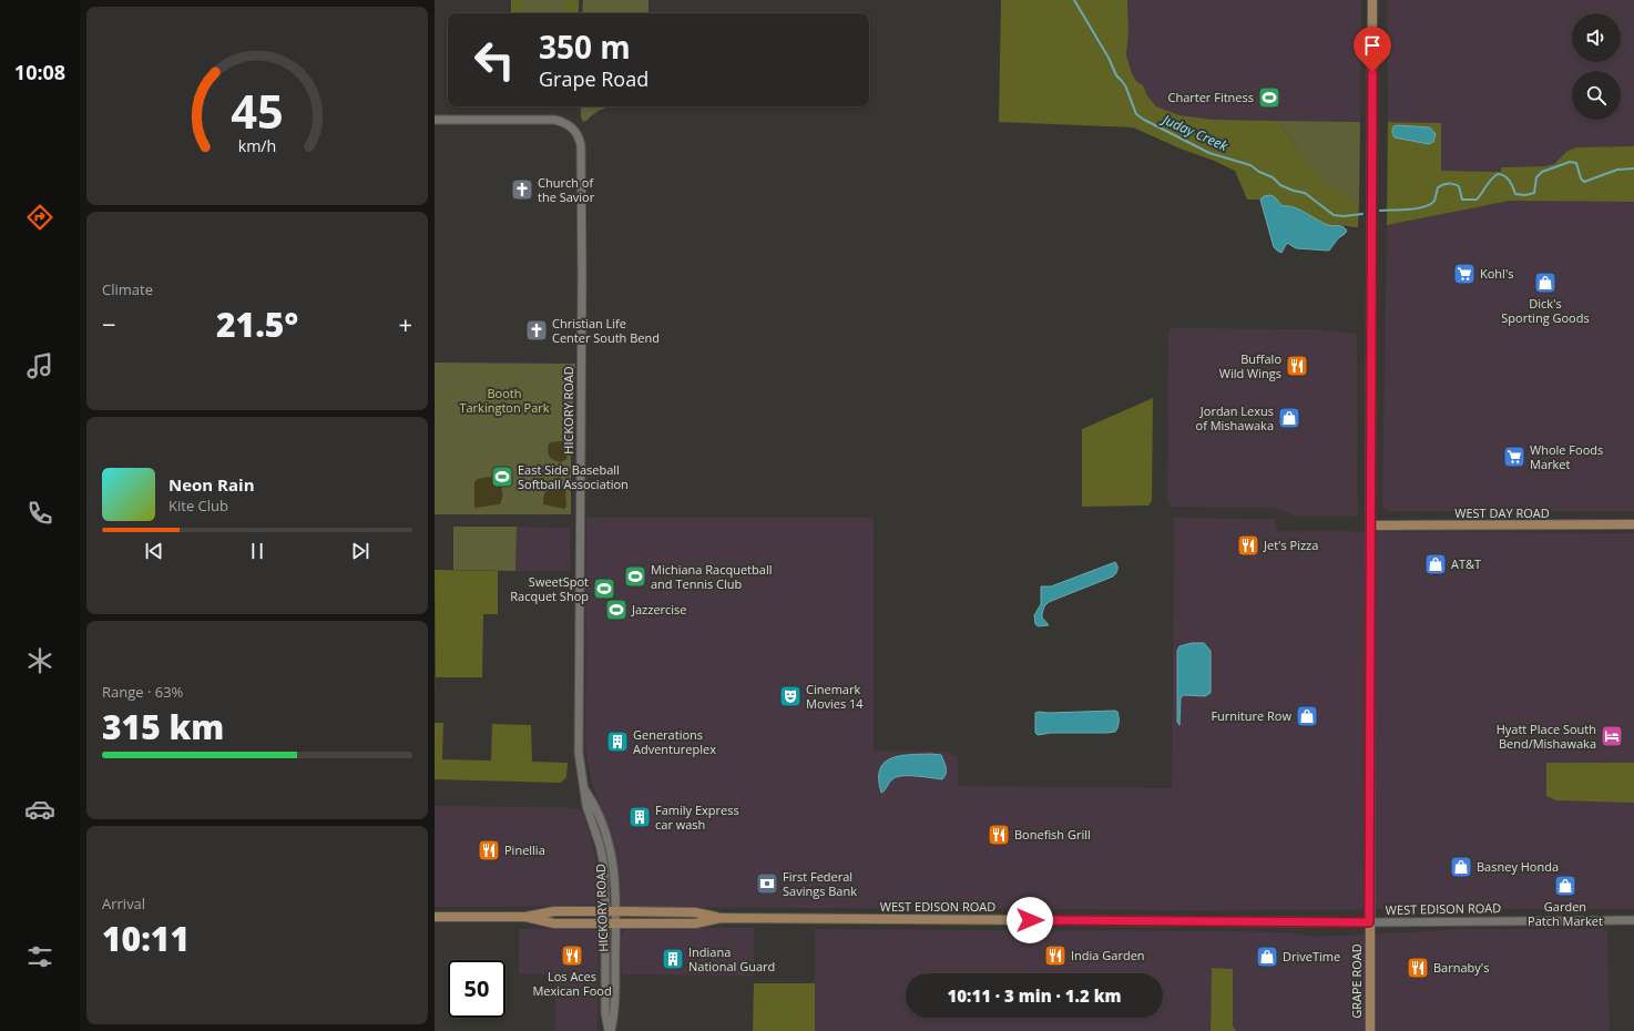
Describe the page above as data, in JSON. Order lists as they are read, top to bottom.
{
  "streets": {
    "main road": ["WEST DAY ROAD", "WEST EDISON ROAD", "GRAPE ROAD"],
    "street": ["HICKORY ROAD"]
  },
  "crossings": [
    ["HICKORY ROAD", "WEST EDISON ROAD"],
    ["WEST DAY ROAD", "GRAPE ROAD"],
    ["WEST EDISON ROAD", "GRAPE ROAD"]
  ],
  "water": ["Juday Creek"],
  "parks": ["Booth Tarkington Park"],
  "places": {
    "sports": [
      "Charter Fitness",
      "East Side Baseball Softball Association",
      "Michiana Racquetball and Tennis Club",
      "SweetSpot Racquet Shop",
      "Jazzercise"
    ],
    "church": ["Church of the Savior", "Christian Life Center South Bend"],
    "supermarket": ["Kohl's", "Whole Foods Market"],
    "shop": [
      "Dick's Sporting Goods",
      "Jordan Lexus of Mishawaka",
      "AT&T",
      "Furniture Row",
      "Basney Honda",
      "Garden Patch Market",
      "DriveTime"
    ],
    "restaurant": [
      "Buffalo Wild Wings",
      "Jet's Pizza",
      "Bonefish Grill",
      "Pinellia",
      "Los Aces Mexican Food",
      "India Garden",
      "Barnaby's"
    ],
    "theatre": ["Cinemark Movies 14"],
    "hotel": ["Hyatt Place South Bend/Mishawaka"],
    "building": ["Generations Adventureplex", "Family Express car wash", "Indiana National Guard"],
    "bank": ["First Federal Savings Bank"]
  },
  "page": {
    "tabs": "10:08",
    "turn": ["350 m", "Grape Road"],
    "tile": [
      "Climate",
      ["Range · 63%", "315 km"],
      ["Arrival", "10:11"]
    ],
    "heat": ["−", "21.5°", "+"],
    "song": ["Neon Rain", "Kite Club"],
    "limit": "50",
    "trip": "10:11 · 3 min · 1.2 km",
    "gauge": ["45", "km/h"]
  }
}
